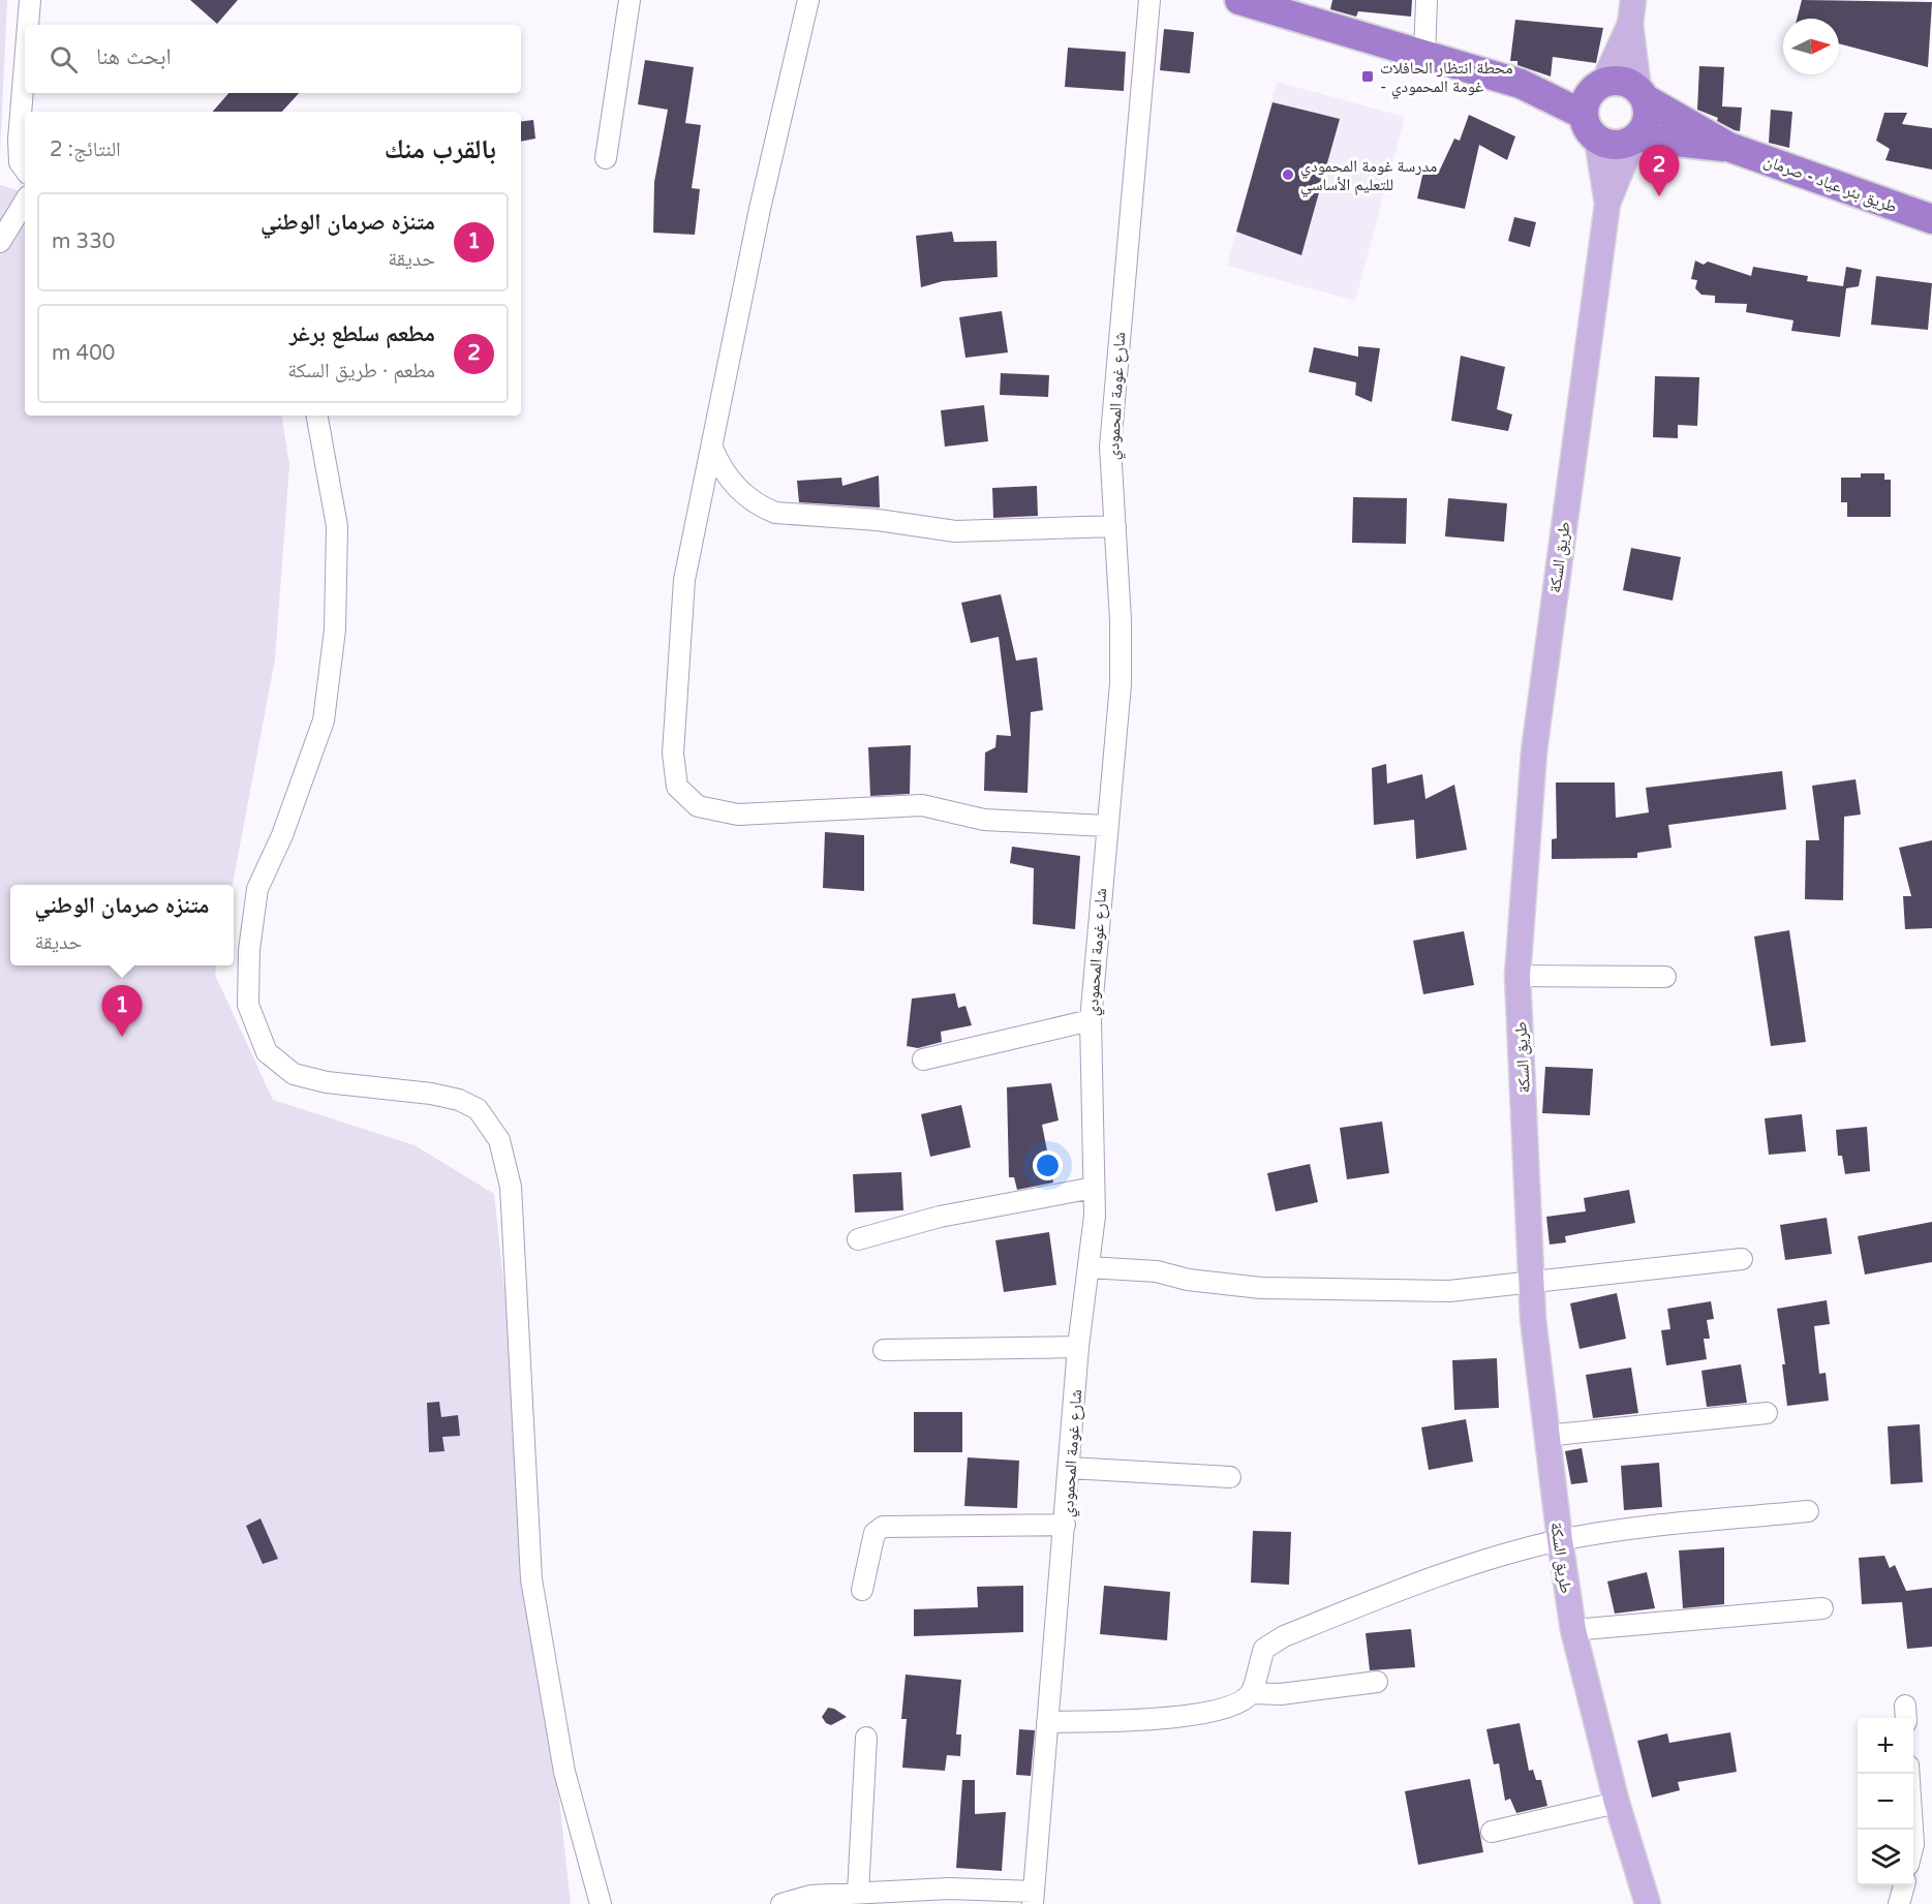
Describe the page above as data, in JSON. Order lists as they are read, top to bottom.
{
  "streets": {
    "highway": ["طريق بئر عياد - صرمان"],
    "main road": ["طريق السكة"],
    "street": ["شارع غومة المحمودي"]
  },
  "places": {
    "transit": ["محطة انتظار الحافلات - غومة المحمودي"],
    "other": ["مدرسة غومة المحمودي للتعليم الأساسي"]
  },
  "north": "right",
  "page": {
    "search": "ابحث هنا",
    "heading": ["بالقرب منك", "النتائج: 2"],
    "pins": ["2", "1"],
    "list": [
      {
        "mark": "1",
        "name": "متنزه صرمان الوطني",
        "note": "حديقة",
        "value": "330 m"
      },
      {
        "mark": "2",
        "name": "مطعم سلطع برغر",
        "note": "مطعم · طريق السكة",
        "value": "400 m"
      }
    ],
    "popup": ["متنزه صرمان الوطني", "حديقة"],
    "map_buttons": ["+", "−"]
  }
}
